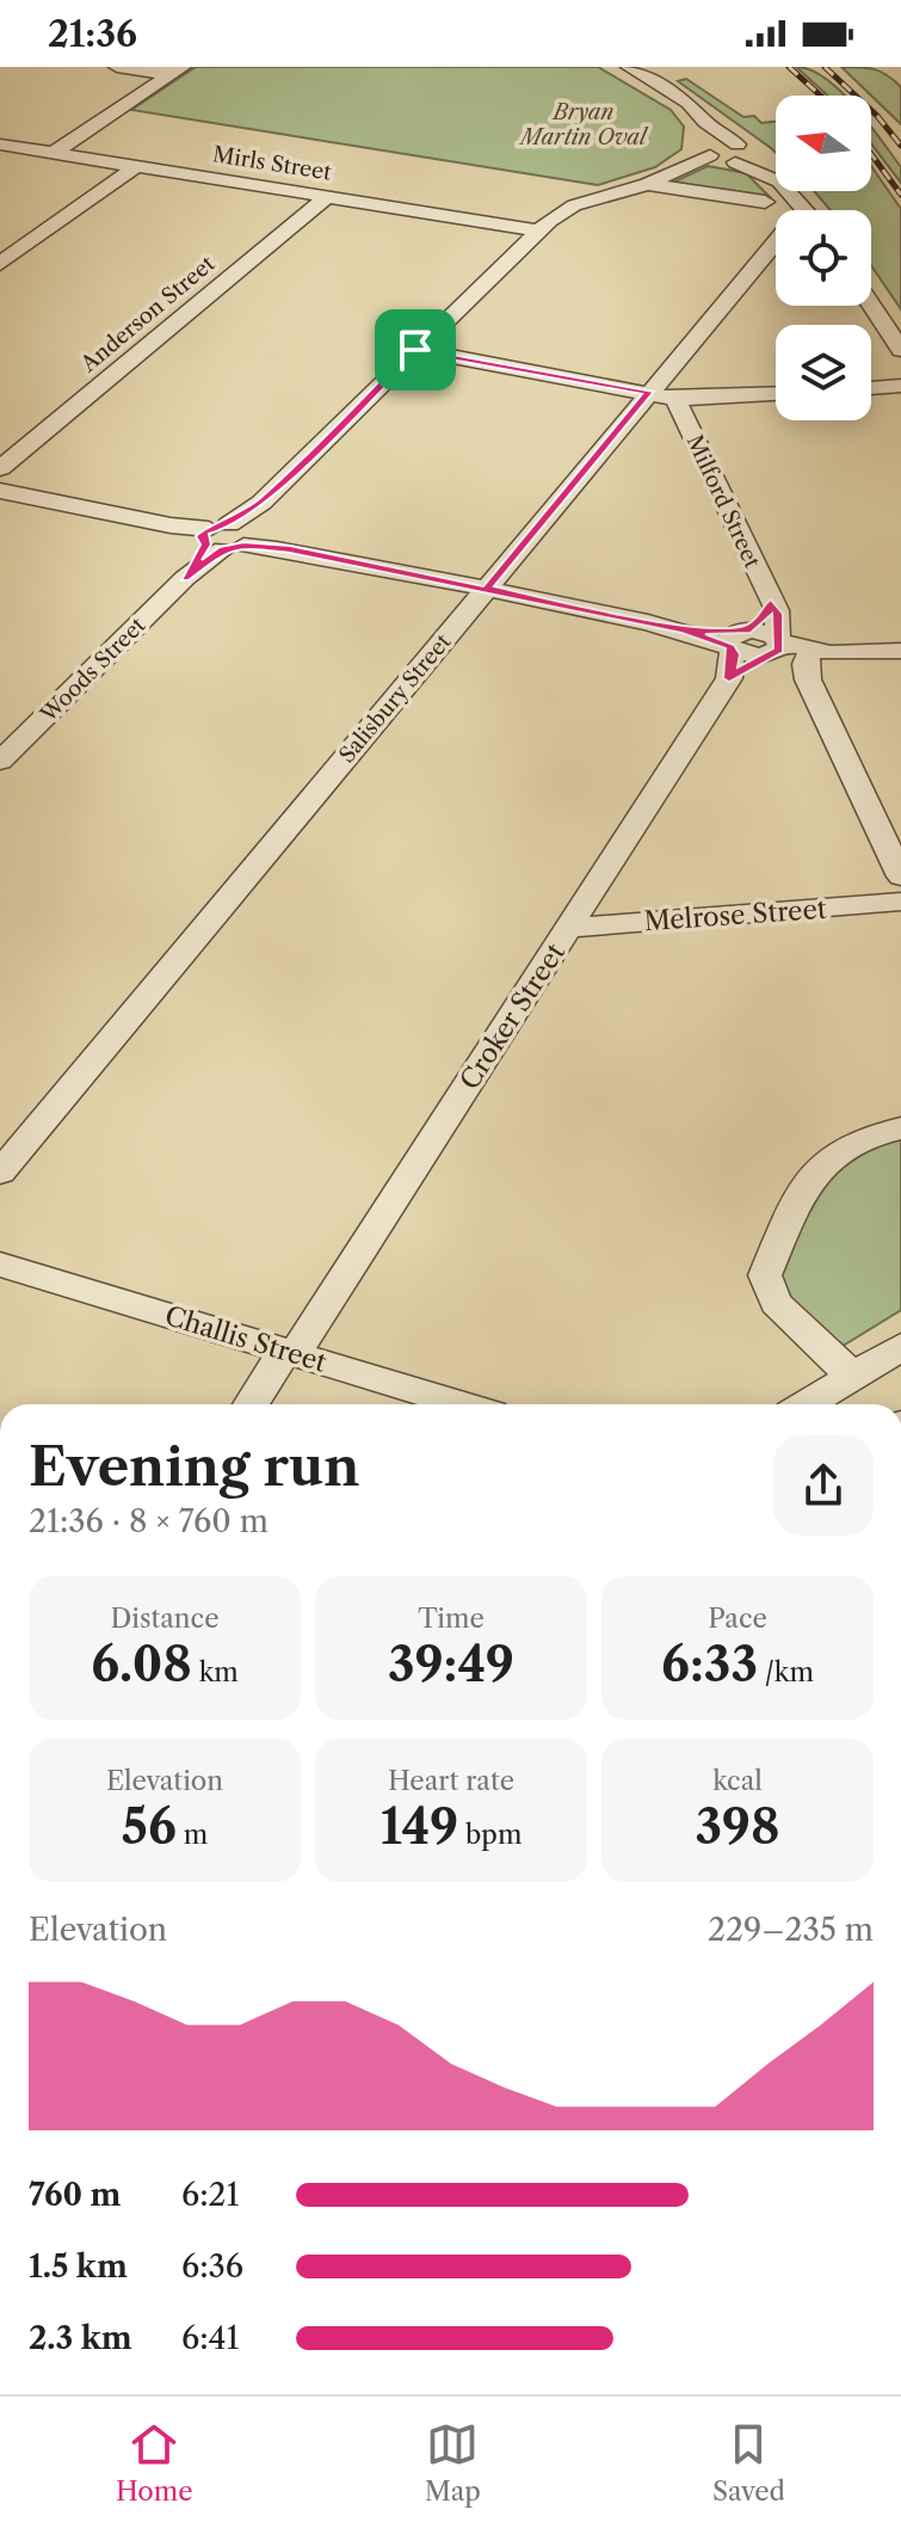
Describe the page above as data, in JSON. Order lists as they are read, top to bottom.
{
  "streets": {
    "street": [
      "Mirls Street",
      "Anderson Street",
      "Milford Street",
      "Woods Street",
      "Salisbury Street",
      "Melrose Street",
      "Croker Street",
      "Challis Street"
    ]
  },
  "crossings": [
    ["Mirls Street", "Anderson Street"],
    ["Mirls Street", "Woods Street"],
    ["Milford Street", "Croker Street"],
    ["Melrose Street", "Croker Street"],
    ["Croker Street", "Challis Street"]
  ],
  "parks": ["Bryan Martin Oval"],
  "north": "left",
  "page": {
    "status": "21:36",
    "heading": ["Evening run", "21:36 · 8 × 760 m"],
    "stats": [
      ["Distance", "6.08 km"],
      ["Time", "39:49"],
      ["Pace", "6:33 /km"],
      ["Elevation", "56 m"],
      ["Heart rate", "149 bpm"],
      ["kcal", "398"]
    ],
    "chart": ["Elevation", "229–235 m"],
    "list": [
      {
        "name": "760 m",
        "note": "6:21"
      },
      {
        "name": "1.5 km",
        "note": "6:36"
      },
      {
        "name": "2.3 km",
        "note": "6:41"
      }
    ],
    "tabs": ["Home", "Map", "Saved"]
  }
}
